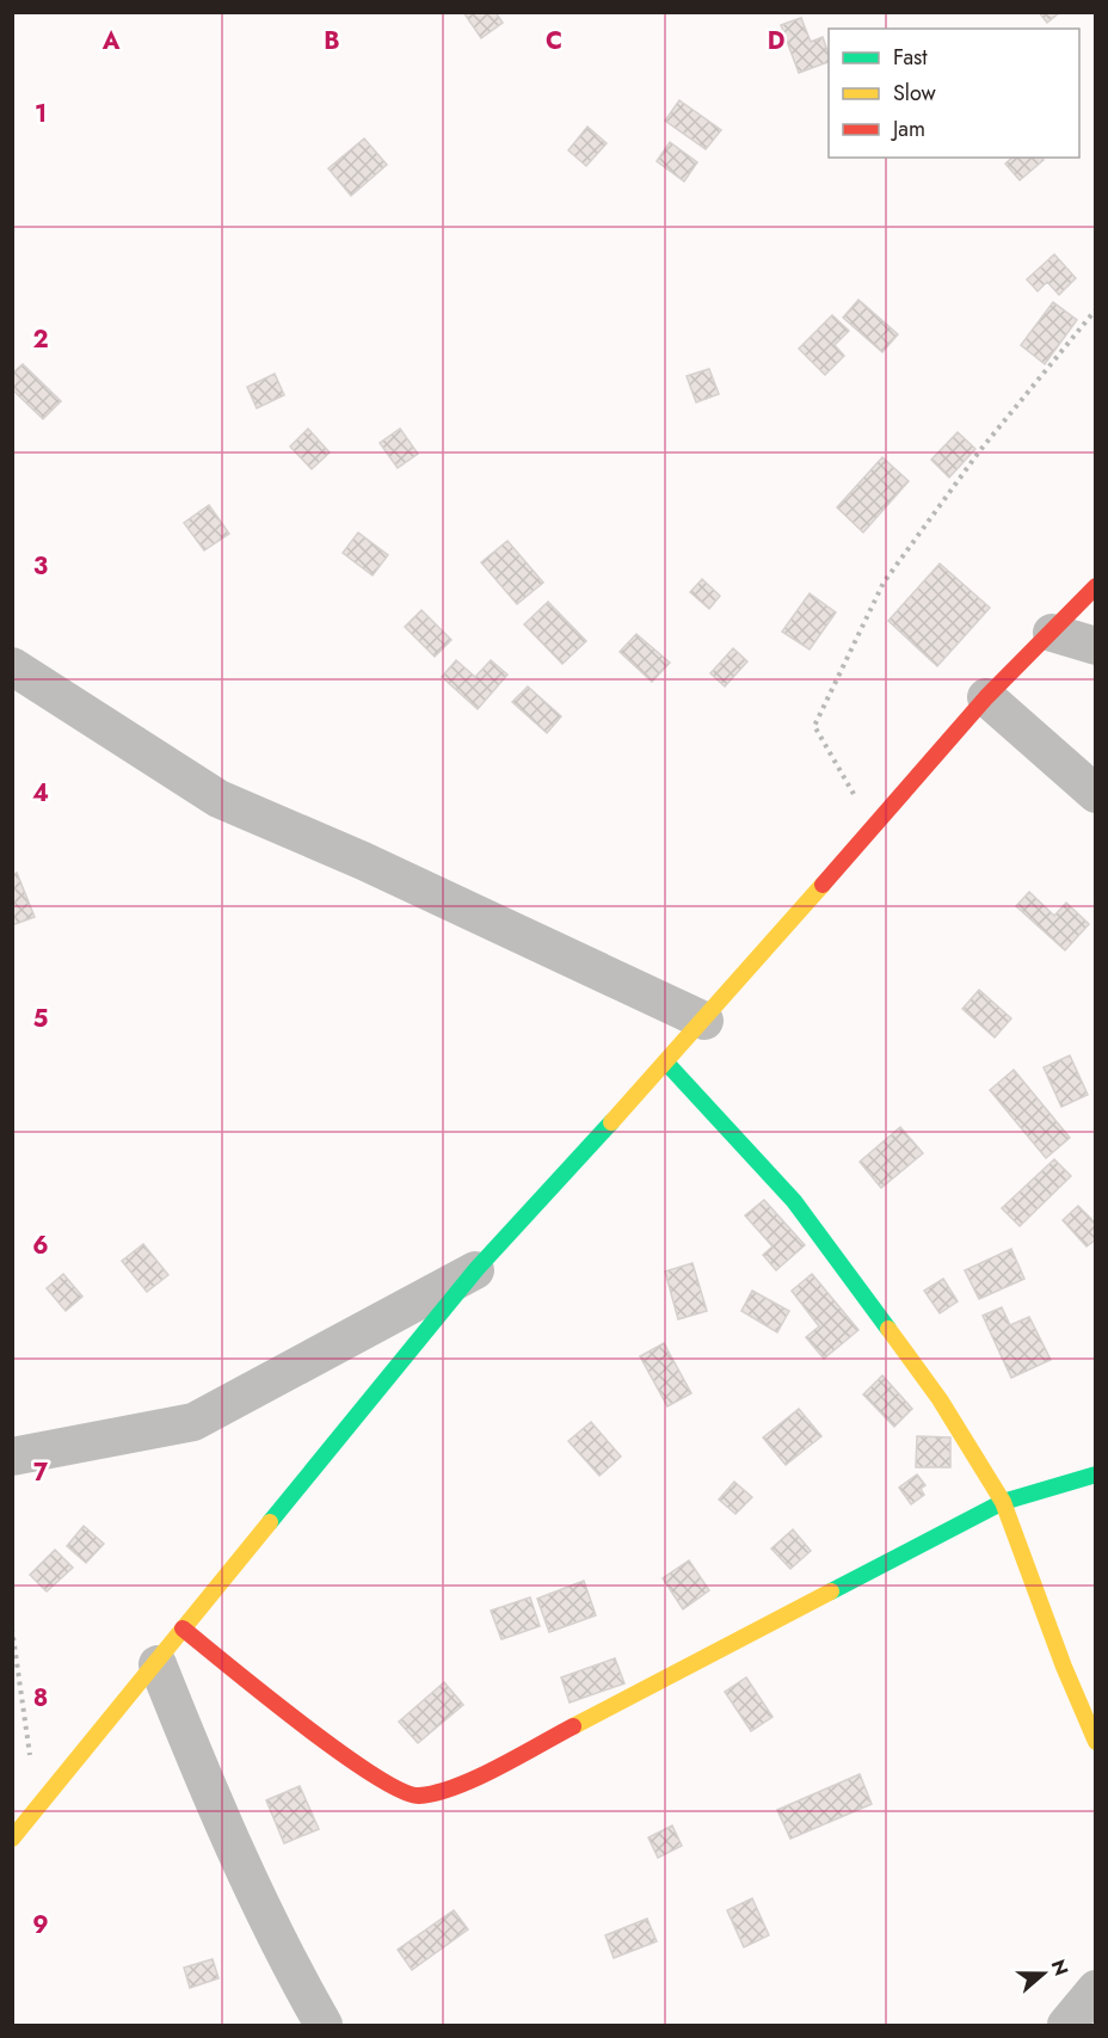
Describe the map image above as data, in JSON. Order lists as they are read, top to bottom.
{
  "legend": ["Fast", "Slow", "Jam"],
  "north": "right",
  "grid": {
    "columns": [
      "A",
      "B",
      "C",
      "D"
    ],
    "rows": [
      "1",
      "2",
      "3",
      "4",
      "5",
      "6",
      "7",
      "8",
      "9"
    ]
  }
}
